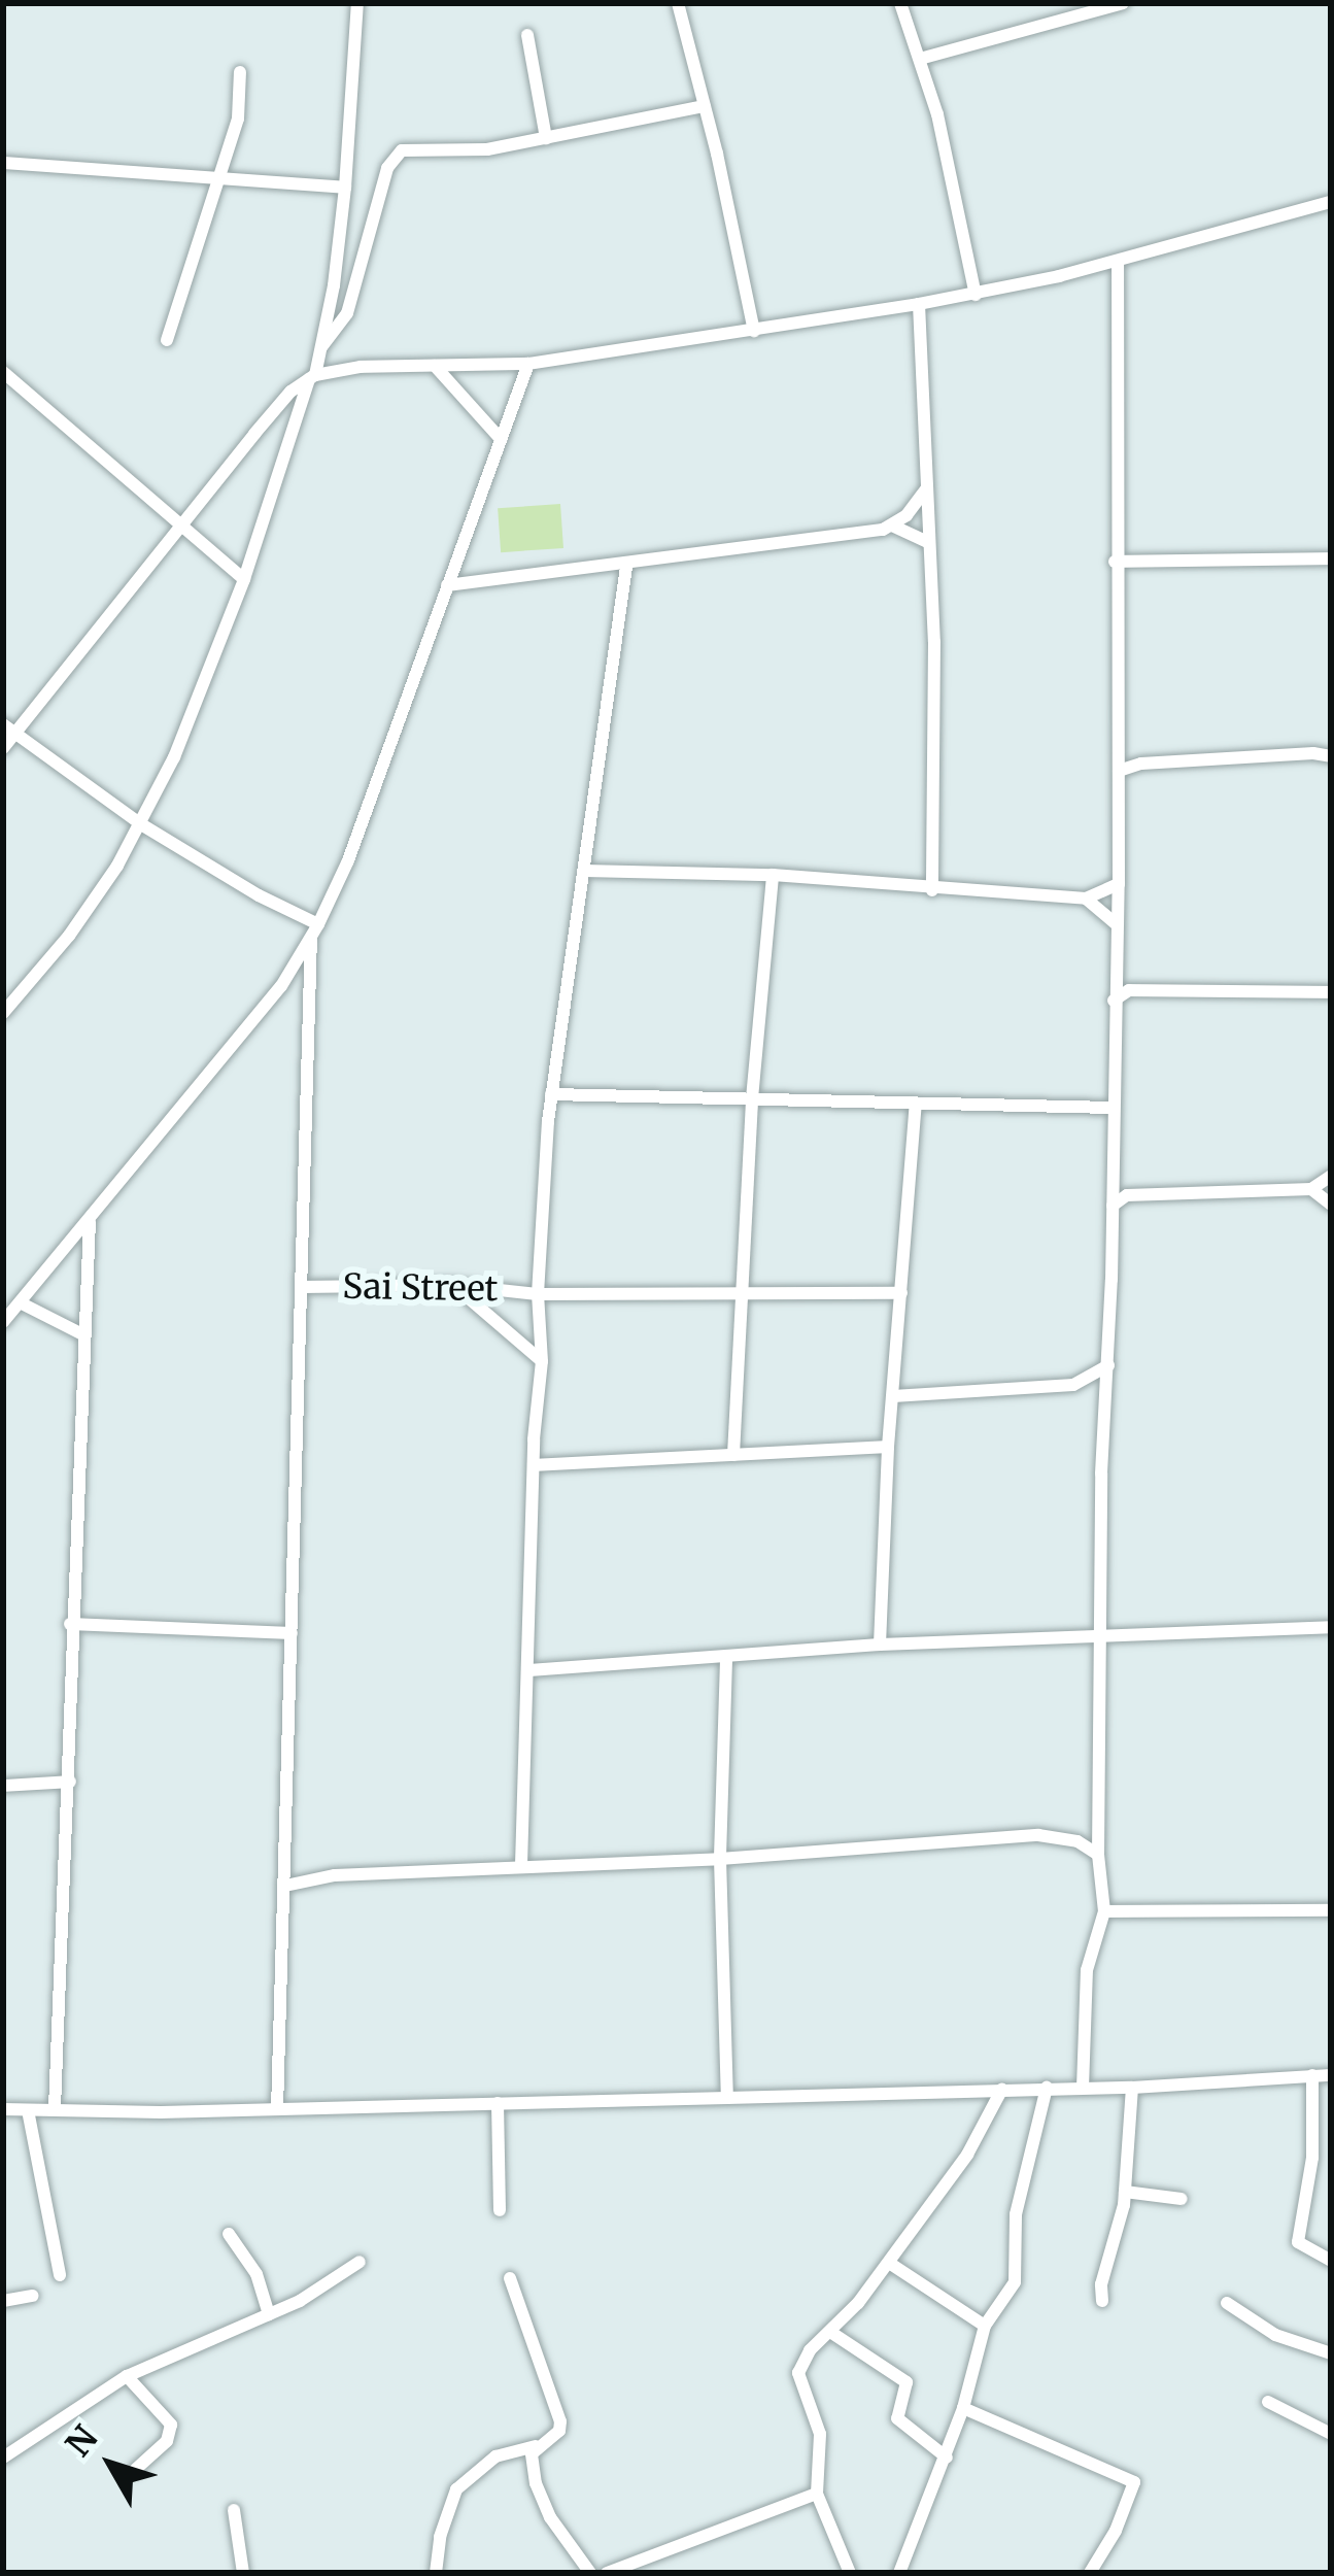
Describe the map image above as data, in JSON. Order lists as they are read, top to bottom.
{
  "streets": {
    "street": ["Sai Street"]
  },
  "north": "top left"
}
